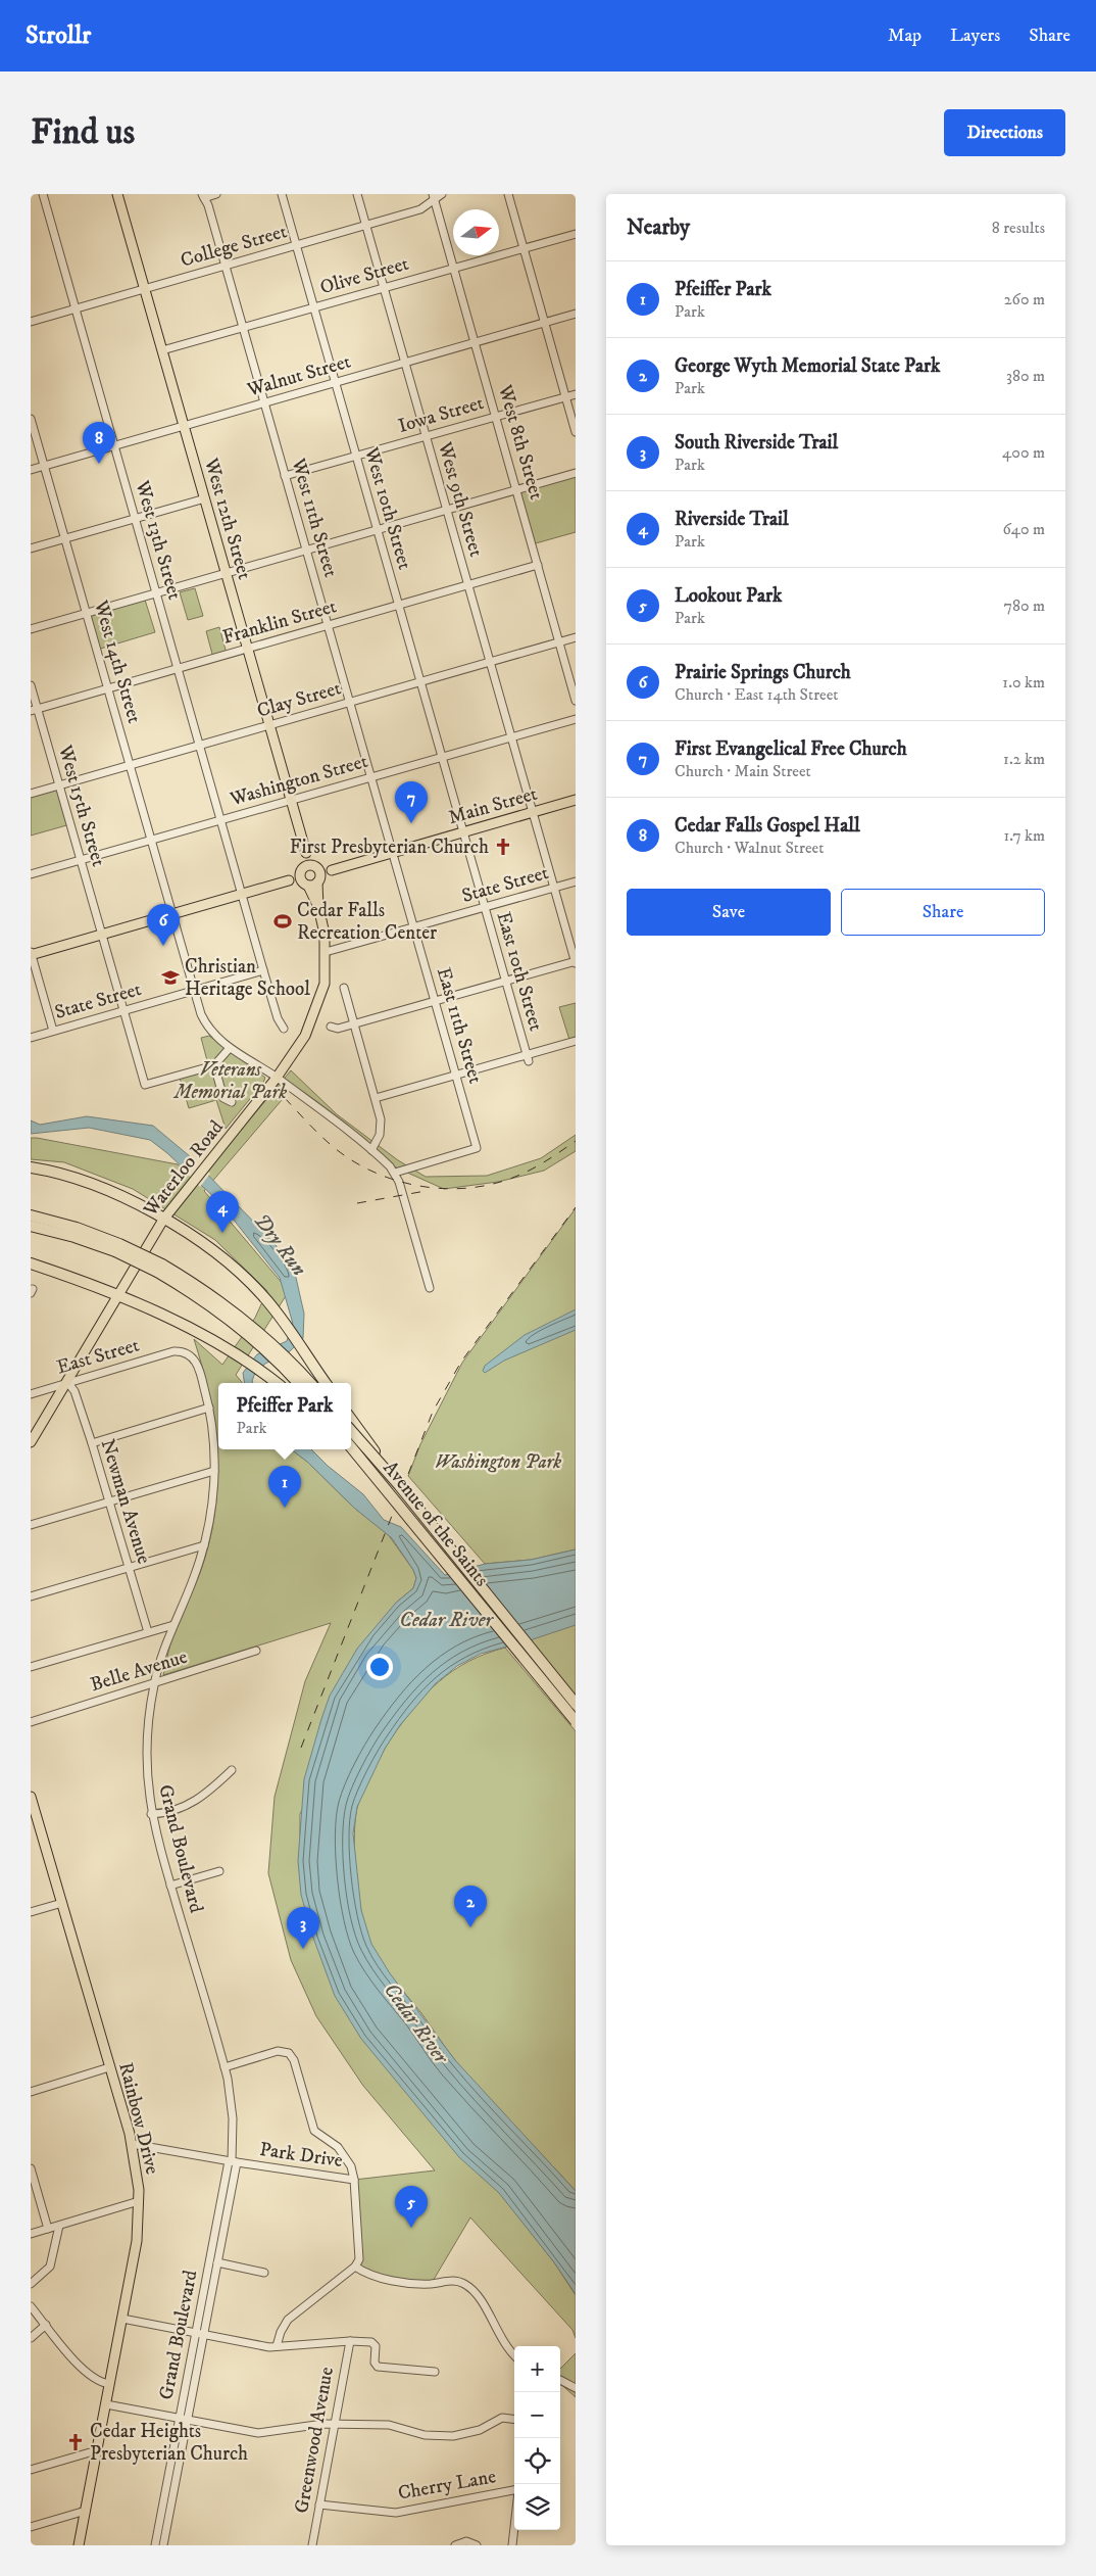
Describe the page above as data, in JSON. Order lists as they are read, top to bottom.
{
  "streets": {
    "highway": ["Avenue of the Saints"],
    "main road": [
      "West 12th Street",
      "Main Street",
      "Waterloo Road",
      "Rainbow Drive"
    ],
    "street": [
      "College Street",
      "Olive Street",
      "Walnut Street",
      "Iowa Street",
      "West 8th Street",
      "West 9th Street",
      "West 10th Street",
      "West 11th Street",
      "West 13th Street",
      "Franklin Street",
      "West 14th Street",
      "Clay Street",
      "Washington Street",
      "West 15th Street",
      "State Street",
      "East 10th Street",
      "East 11th Street",
      "East Street",
      "Newman Avenue",
      "Belle Avenue",
      "Grand Boulevard",
      "Park Drive",
      "Greenwood Avenue",
      "Cherry Lane"
    ]
  },
  "crossings": [
    ["College Street", "West 8th Street"],
    ["College Street", "West 9th Street"],
    ["College Street", "West 10th Street"],
    ["College Street", "West 11th Street"],
    ["College Street", "West 12th Street"],
    ["College Street", "West 13th Street"],
    ["Olive Street", "West 8th Street"],
    ["Olive Street", "West 9th Street"],
    ["Olive Street", "West 10th Street"],
    ["Olive Street", "West 11th Street"],
    ["Olive Street", "West 12th Street"],
    ["Walnut Street", "West 8th Street"],
    ["Walnut Street", "West 9th Street"],
    ["Walnut Street", "West 10th Street"],
    ["Walnut Street", "West 11th Street"],
    ["Walnut Street", "West 12th Street"],
    ["Walnut Street", "West 13th Street"],
    ["Walnut Street", "West 14th Street"],
    ["Iowa Street", "West 8th Street"],
    ["Iowa Street", "West 9th Street"],
    ["Iowa Street", "West 10th Street"],
    ["Iowa Street", "West 11th Street"],
    ["West 8th Street", "Franklin Street"],
    ["West 8th Street", "Clay Street"],
    ["West 9th Street", "Franklin Street"],
    ["West 9th Street", "Clay Street"],
    ["West 9th Street", "Washington Street"],
    ["West 9th Street", "Main Street"],
    ["West 9th Street", "State Street"],
    ["West 10th Street", "Franklin Street"],
    ["West 10th Street", "Clay Street"],
    ["West 10th Street", "Washington Street"],
    ["West 10th Street", "Main Street"],
    ["West 10th Street", "East 10th Street"],
    ["West 11th Street", "Franklin Street"],
    ["West 11th Street", "Clay Street"],
    ["West 11th Street", "Washington Street"],
    ["West 11th Street", "Main Street"],
    ["West 11th Street", "East 11th Street"],
    ["West 12th Street", "Franklin Street"],
    ["West 12th Street", "Clay Street"],
    ["West 12th Street", "Washington Street"],
    ["West 12th Street", "Main Street"],
    ["West 12th Street", "Waterloo Road"],
    ["West 13th Street", "Franklin Street"],
    ["West 13th Street", "Clay Street"],
    ["West 13th Street", "Washington Street"],
    ["West 13th Street", "Main Street"],
    ["West 13th Street", "State Street"],
    ["Franklin Street", "West 14th Street"],
    ["Franklin Street", "West 15th Street"],
    ["West 14th Street", "Clay Street"],
    ["West 14th Street", "Washington Street"],
    ["West 14th Street", "Main Street"],
    ["West 14th Street", "State Street"],
    ["West 14th Street", "East 11th Street"],
    ["West 14th Street", "Waterloo Road"],
    ["Clay Street", "West 15th Street"],
    ["Washington Street", "West 15th Street"],
    ["West 15th Street", "Main Street"],
    ["West 15th Street", "State Street"],
    ["Main Street", "East 10th Street"],
    ["Main Street", "East 11th Street"],
    ["Main Street", "Waterloo Road"],
    ["State Street", "East 10th Street"],
    ["State Street", "East 11th Street"],
    ["State Street", "Waterloo Road"],
    ["Waterloo Road", "East Street"],
    ["Waterloo Road", "Newman Avenue"],
    ["East Street", "Newman Avenue"],
    ["East Street", "Grand Boulevard"],
    ["Belle Avenue", "Grand Boulevard"],
    ["Grand Boulevard", "Park Drive"],
    ["Rainbow Drive", "Park Drive"],
    ["Greenwood Avenue", "Cherry Lane"]
  ],
  "water": ["Dry Run", "Cedar River"],
  "parks": ["Veterans Memorial Park", "Washington Park"],
  "places": {
    "church": ["First Presbyterian Church", "Cedar Heights Presbyterian Church"],
    "sports": ["Cedar Falls Recreation Center"],
    "school or university": ["Christian Heritage School"]
  },
  "north": "right",
  "page": {
    "header": "Strollr",
    "nav": ["Map", "Layers", "Share"],
    "buttons": [
      "Directions",
      ["Save", "Share"]
    ],
    "title": "Find us",
    "heading": ["Nearby", "8 results"],
    "list": [
      {
        "mark": "1",
        "name": "Pfeiffer Park",
        "note": "Park",
        "value": "260 m"
      },
      {
        "mark": "2",
        "name": "George Wyth Memorial State Park",
        "note": "Park",
        "value": "380 m"
      },
      {
        "mark": "3",
        "name": "South Riverside Trail",
        "note": "Park",
        "value": "400 m"
      },
      {
        "mark": "4",
        "name": "Riverside Trail",
        "note": "Park",
        "value": "640 m"
      },
      {
        "mark": "5",
        "name": "Lookout Park",
        "note": "Park",
        "value": "780 m"
      },
      {
        "mark": "6",
        "name": "Prairie Springs Church",
        "note": "Church · East 14th Street",
        "value": "1.0 km"
      },
      {
        "mark": "7",
        "name": "First Evangelical Free Church",
        "note": "Church · Main Street",
        "value": "1.2 km"
      },
      {
        "mark": "8",
        "name": "Cedar Falls Gospel Hall",
        "note": "Church · Walnut Street",
        "value": "1.7 km"
      }
    ],
    "pins": [
      "8",
      "7",
      "6",
      "4",
      "1",
      "2",
      "3",
      "5"
    ],
    "popup": ["Pfeiffer Park", "Park"],
    "map_buttons": ["+", "−"]
  }
}
